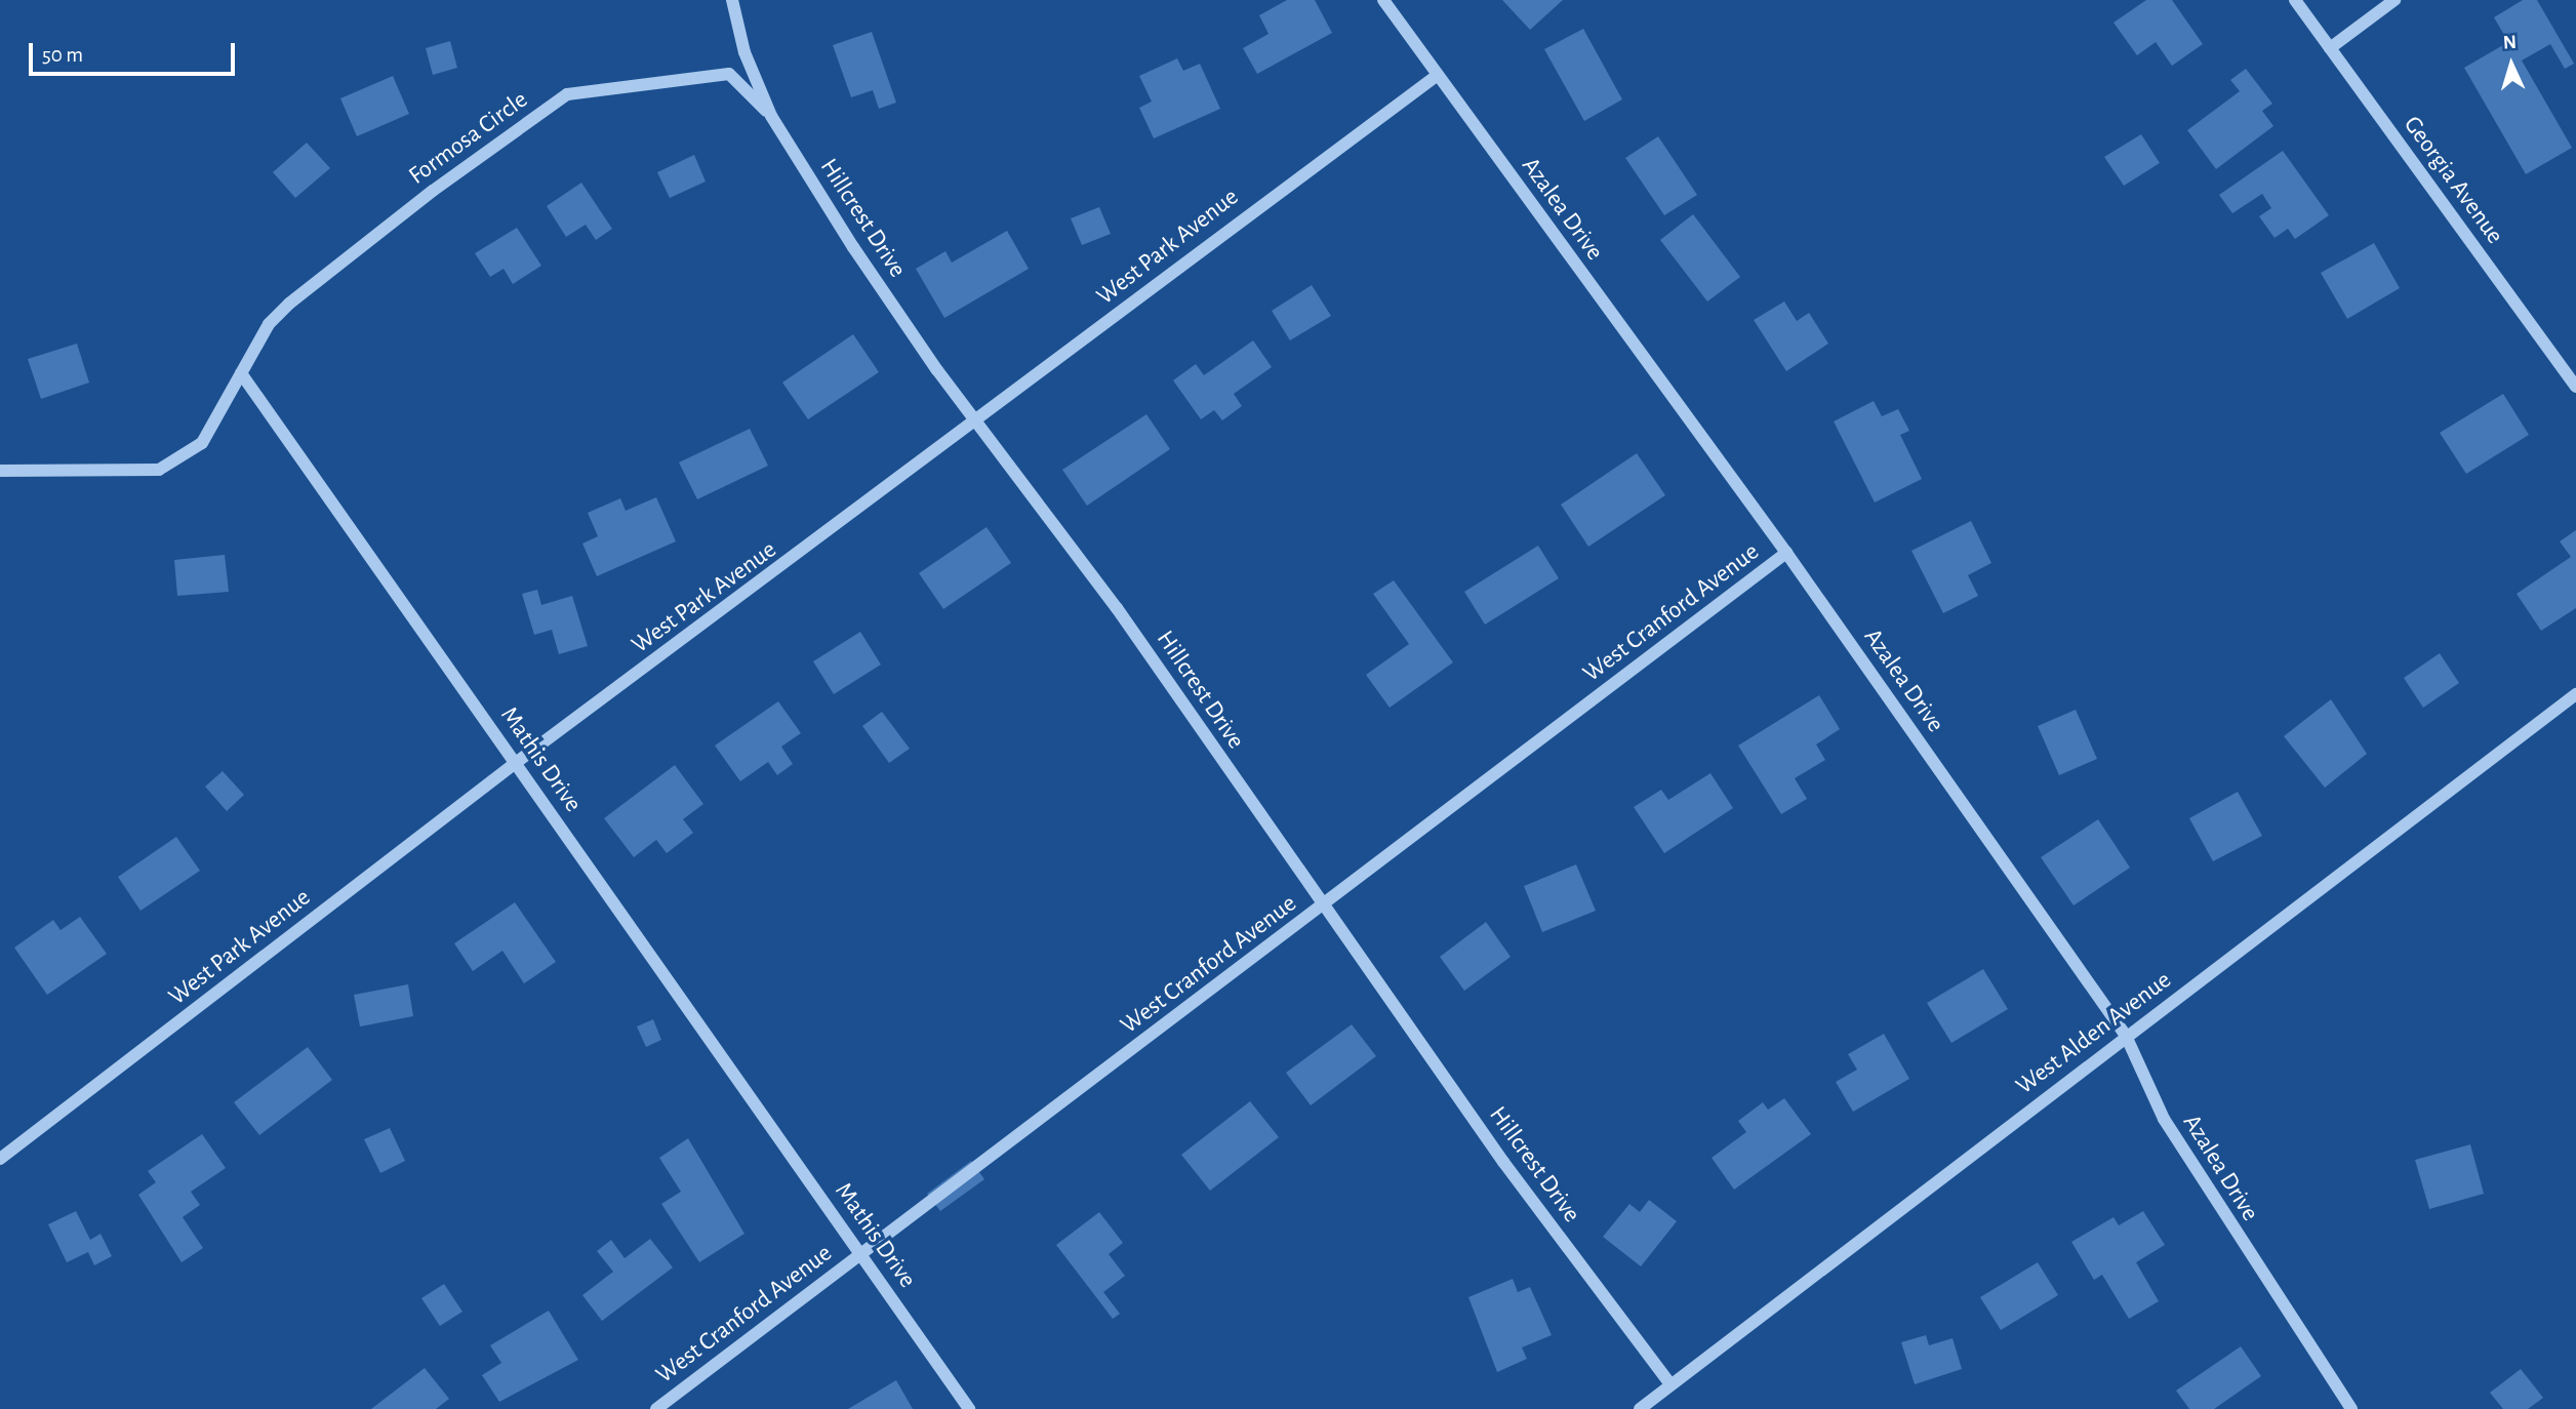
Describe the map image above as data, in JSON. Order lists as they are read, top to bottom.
{
  "streets": {
    "street": [
      "Formosa Circle",
      "Georgia Avenue",
      "Azalea Drive",
      "Hillcrest Drive",
      "West Park Avenue",
      "West Cranford Avenue",
      "Mathis Drive",
      "West Alden Avenue"
    ]
  },
  "crossings": [
    ["Formosa Circle", "Hillcrest Drive"],
    ["Formosa Circle", "Mathis Drive"],
    ["Azalea Drive", "West Park Avenue"],
    ["Azalea Drive", "West Cranford Avenue"],
    ["Azalea Drive", "West Alden Avenue"],
    ["Hillcrest Drive", "West Park Avenue"],
    ["Hillcrest Drive", "West Cranford Avenue"],
    ["Hillcrest Drive", "West Alden Avenue"],
    ["West Park Avenue", "Mathis Drive"],
    ["West Cranford Avenue", "Mathis Drive"]
  ],
  "scale_bar": "50 m",
  "north": "top"
}
